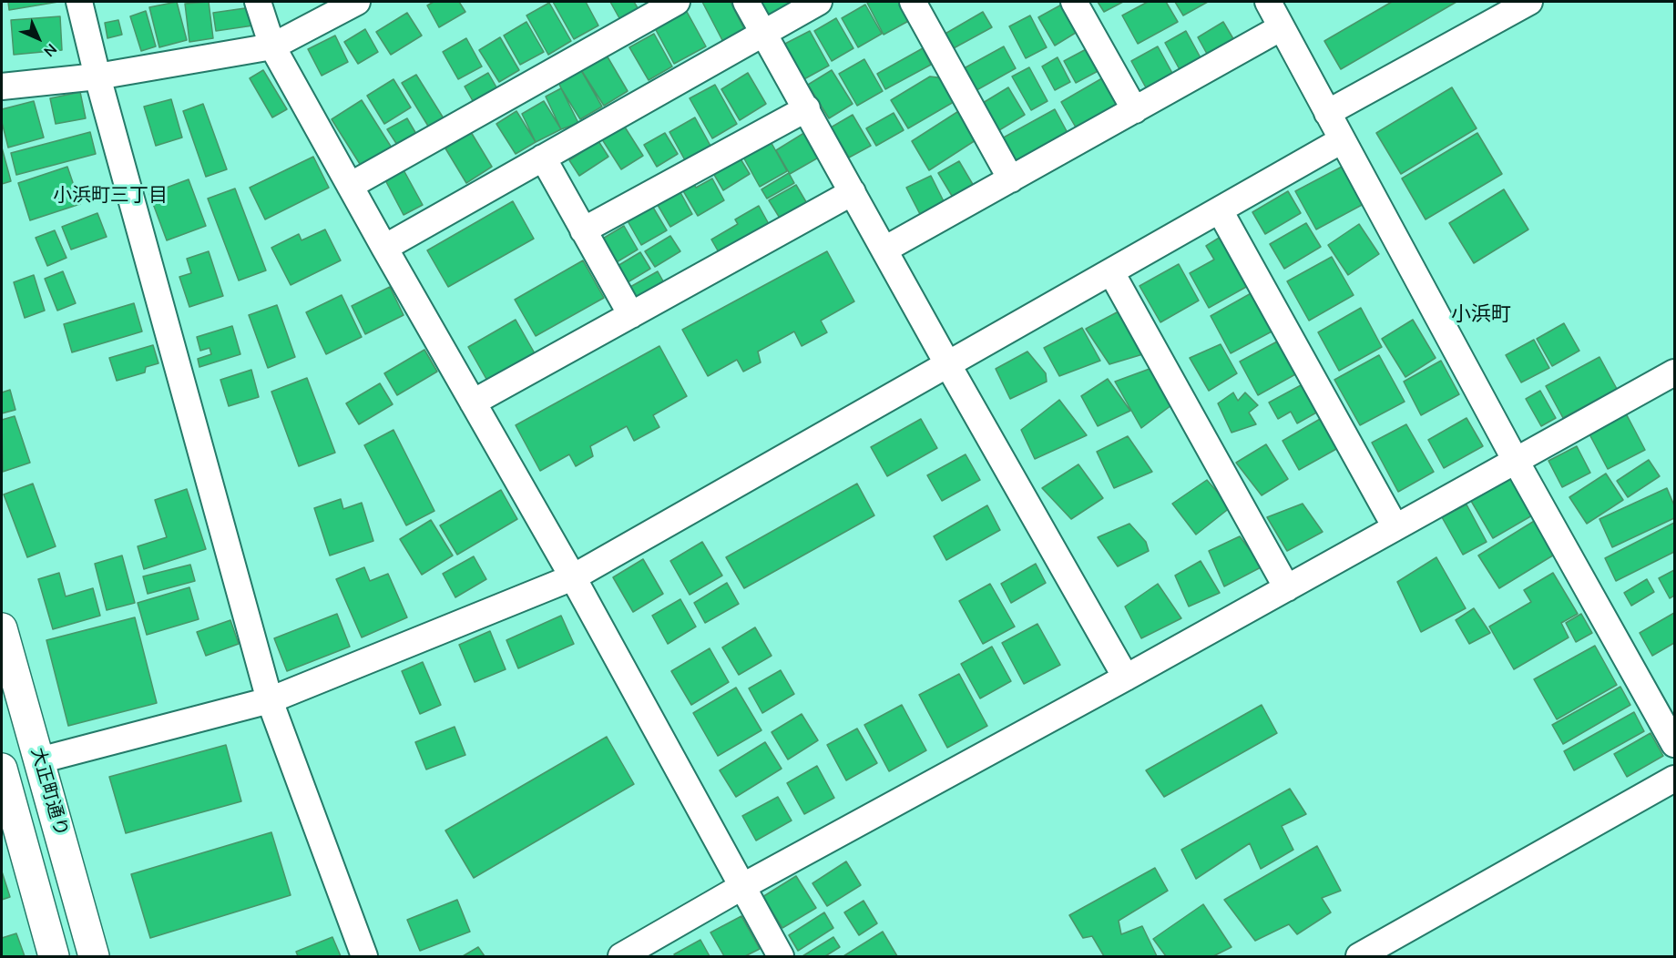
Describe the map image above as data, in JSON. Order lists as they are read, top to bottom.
{
  "streets": {
    "highway": ["大正町通り"]
  },
  "districts": ["小浜町三丁目", "小浜町"],
  "north": "bottom right"
}
